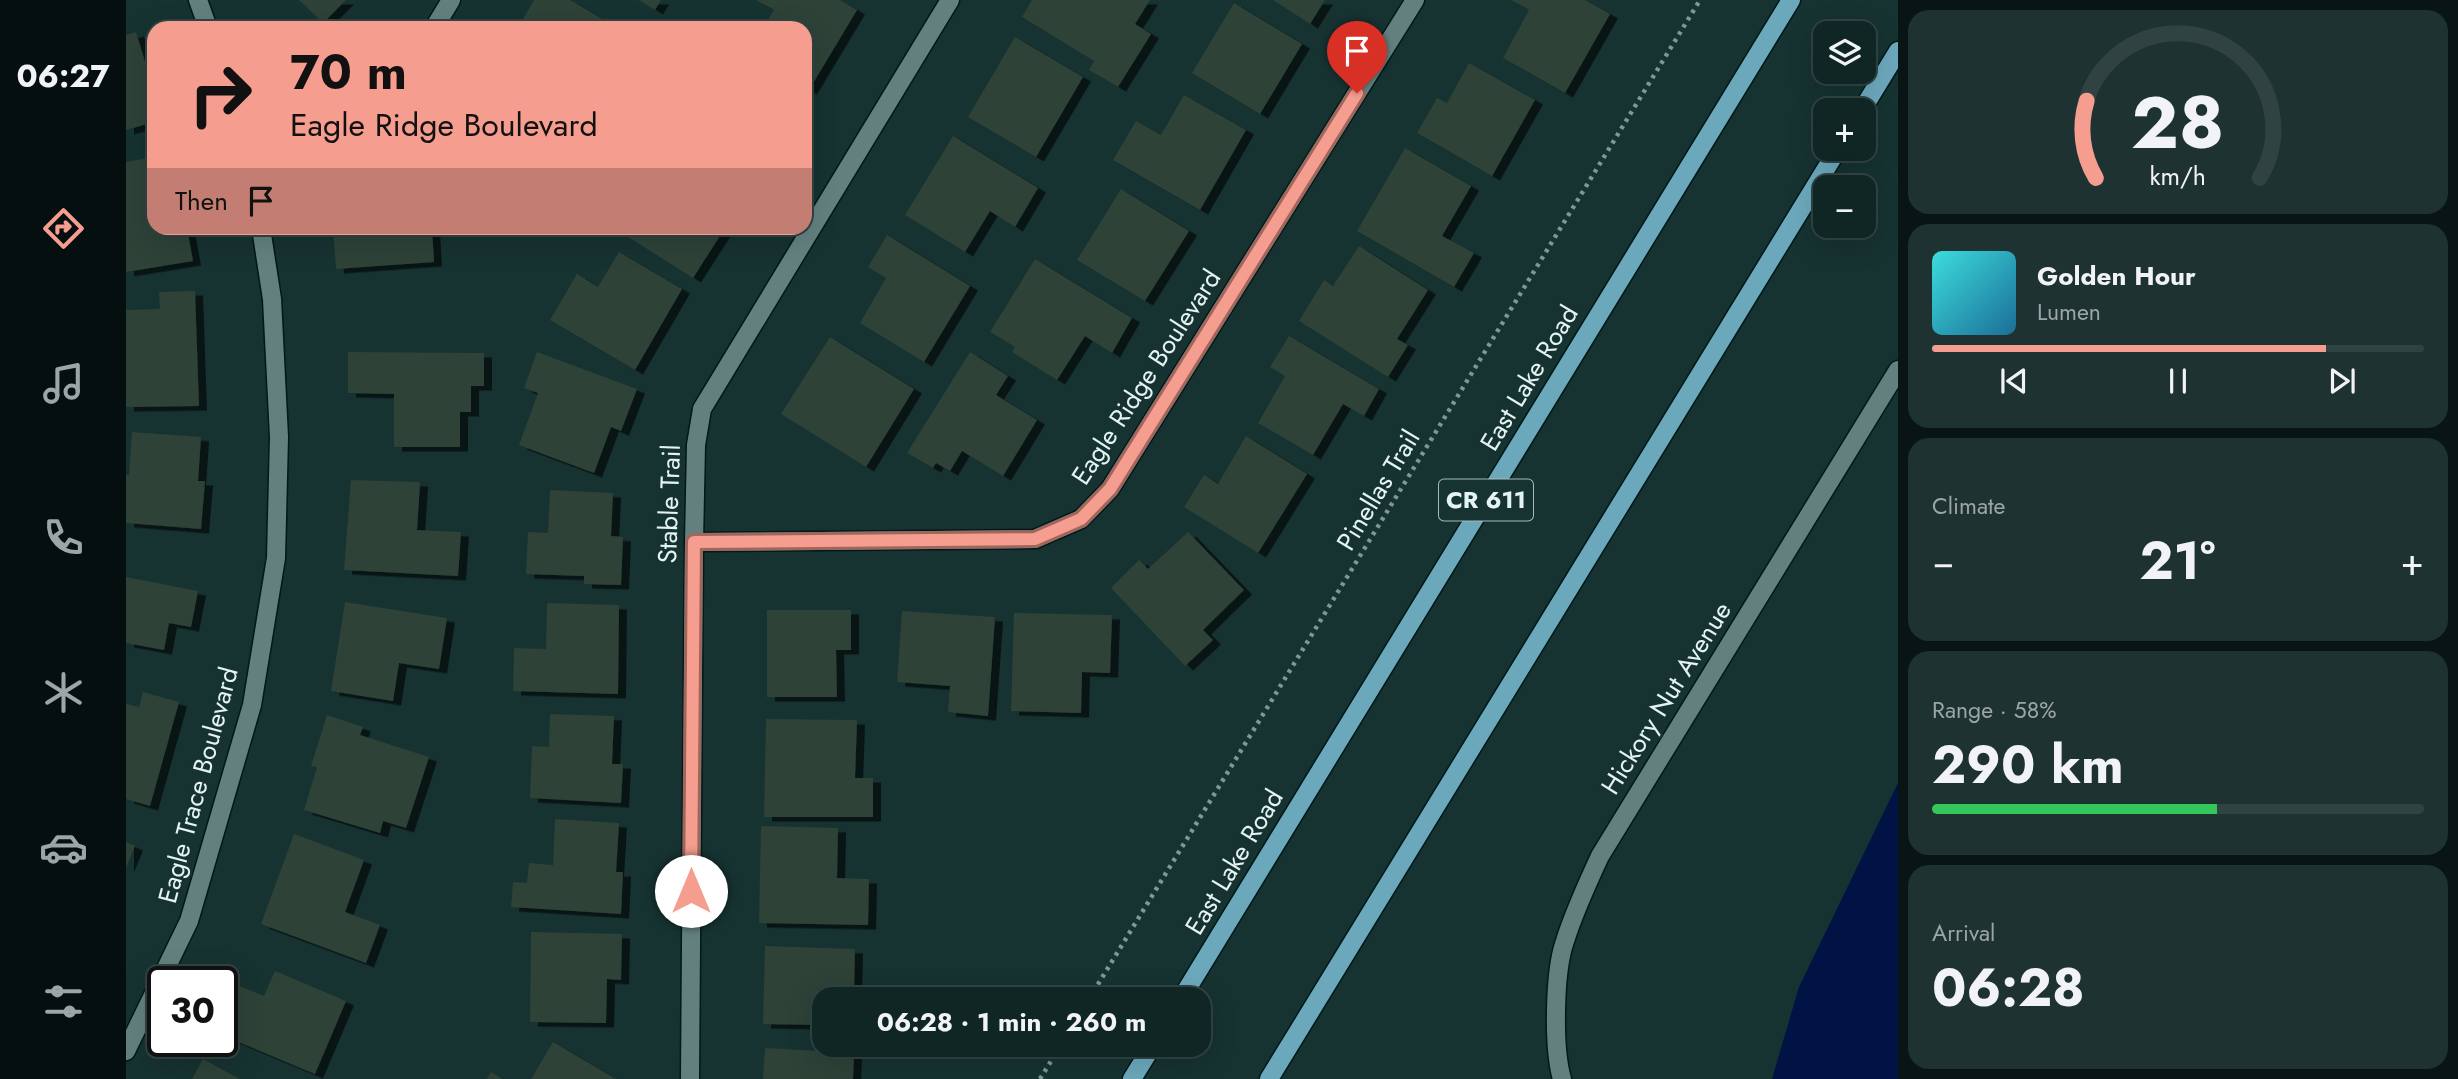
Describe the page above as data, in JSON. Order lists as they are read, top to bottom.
{
  "streets": {
    "main road": ["East Lake Road", "CR 611"],
    "street": [
      "Eagle Ridge Boulevard",
      "Stable Trail",
      "Hickory Nut Avenue",
      "Eagle Trace Boulevard"
    ],
    "path": ["Pinellas Trail"]
  },
  "crossings": [
    ["Eagle Ridge Boulevard", "Stable Trail"]
  ],
  "page": {
    "tabs": "06:27",
    "map_buttons": ["+", "−"],
    "turn": ["70 m", "Eagle Ridge Boulevard"],
    "then": "Then",
    "song": ["Golden Hour", "Lumen"],
    "tile": [
      "Climate",
      ["Range · 58%", "290 km"],
      ["Arrival", "06:28"]
    ],
    "heat": ["−", "21°", "+"],
    "limit": "30",
    "trip": "06:28 · 1 min · 260 m",
    "gauge": ["28", "km/h"]
  }
}
